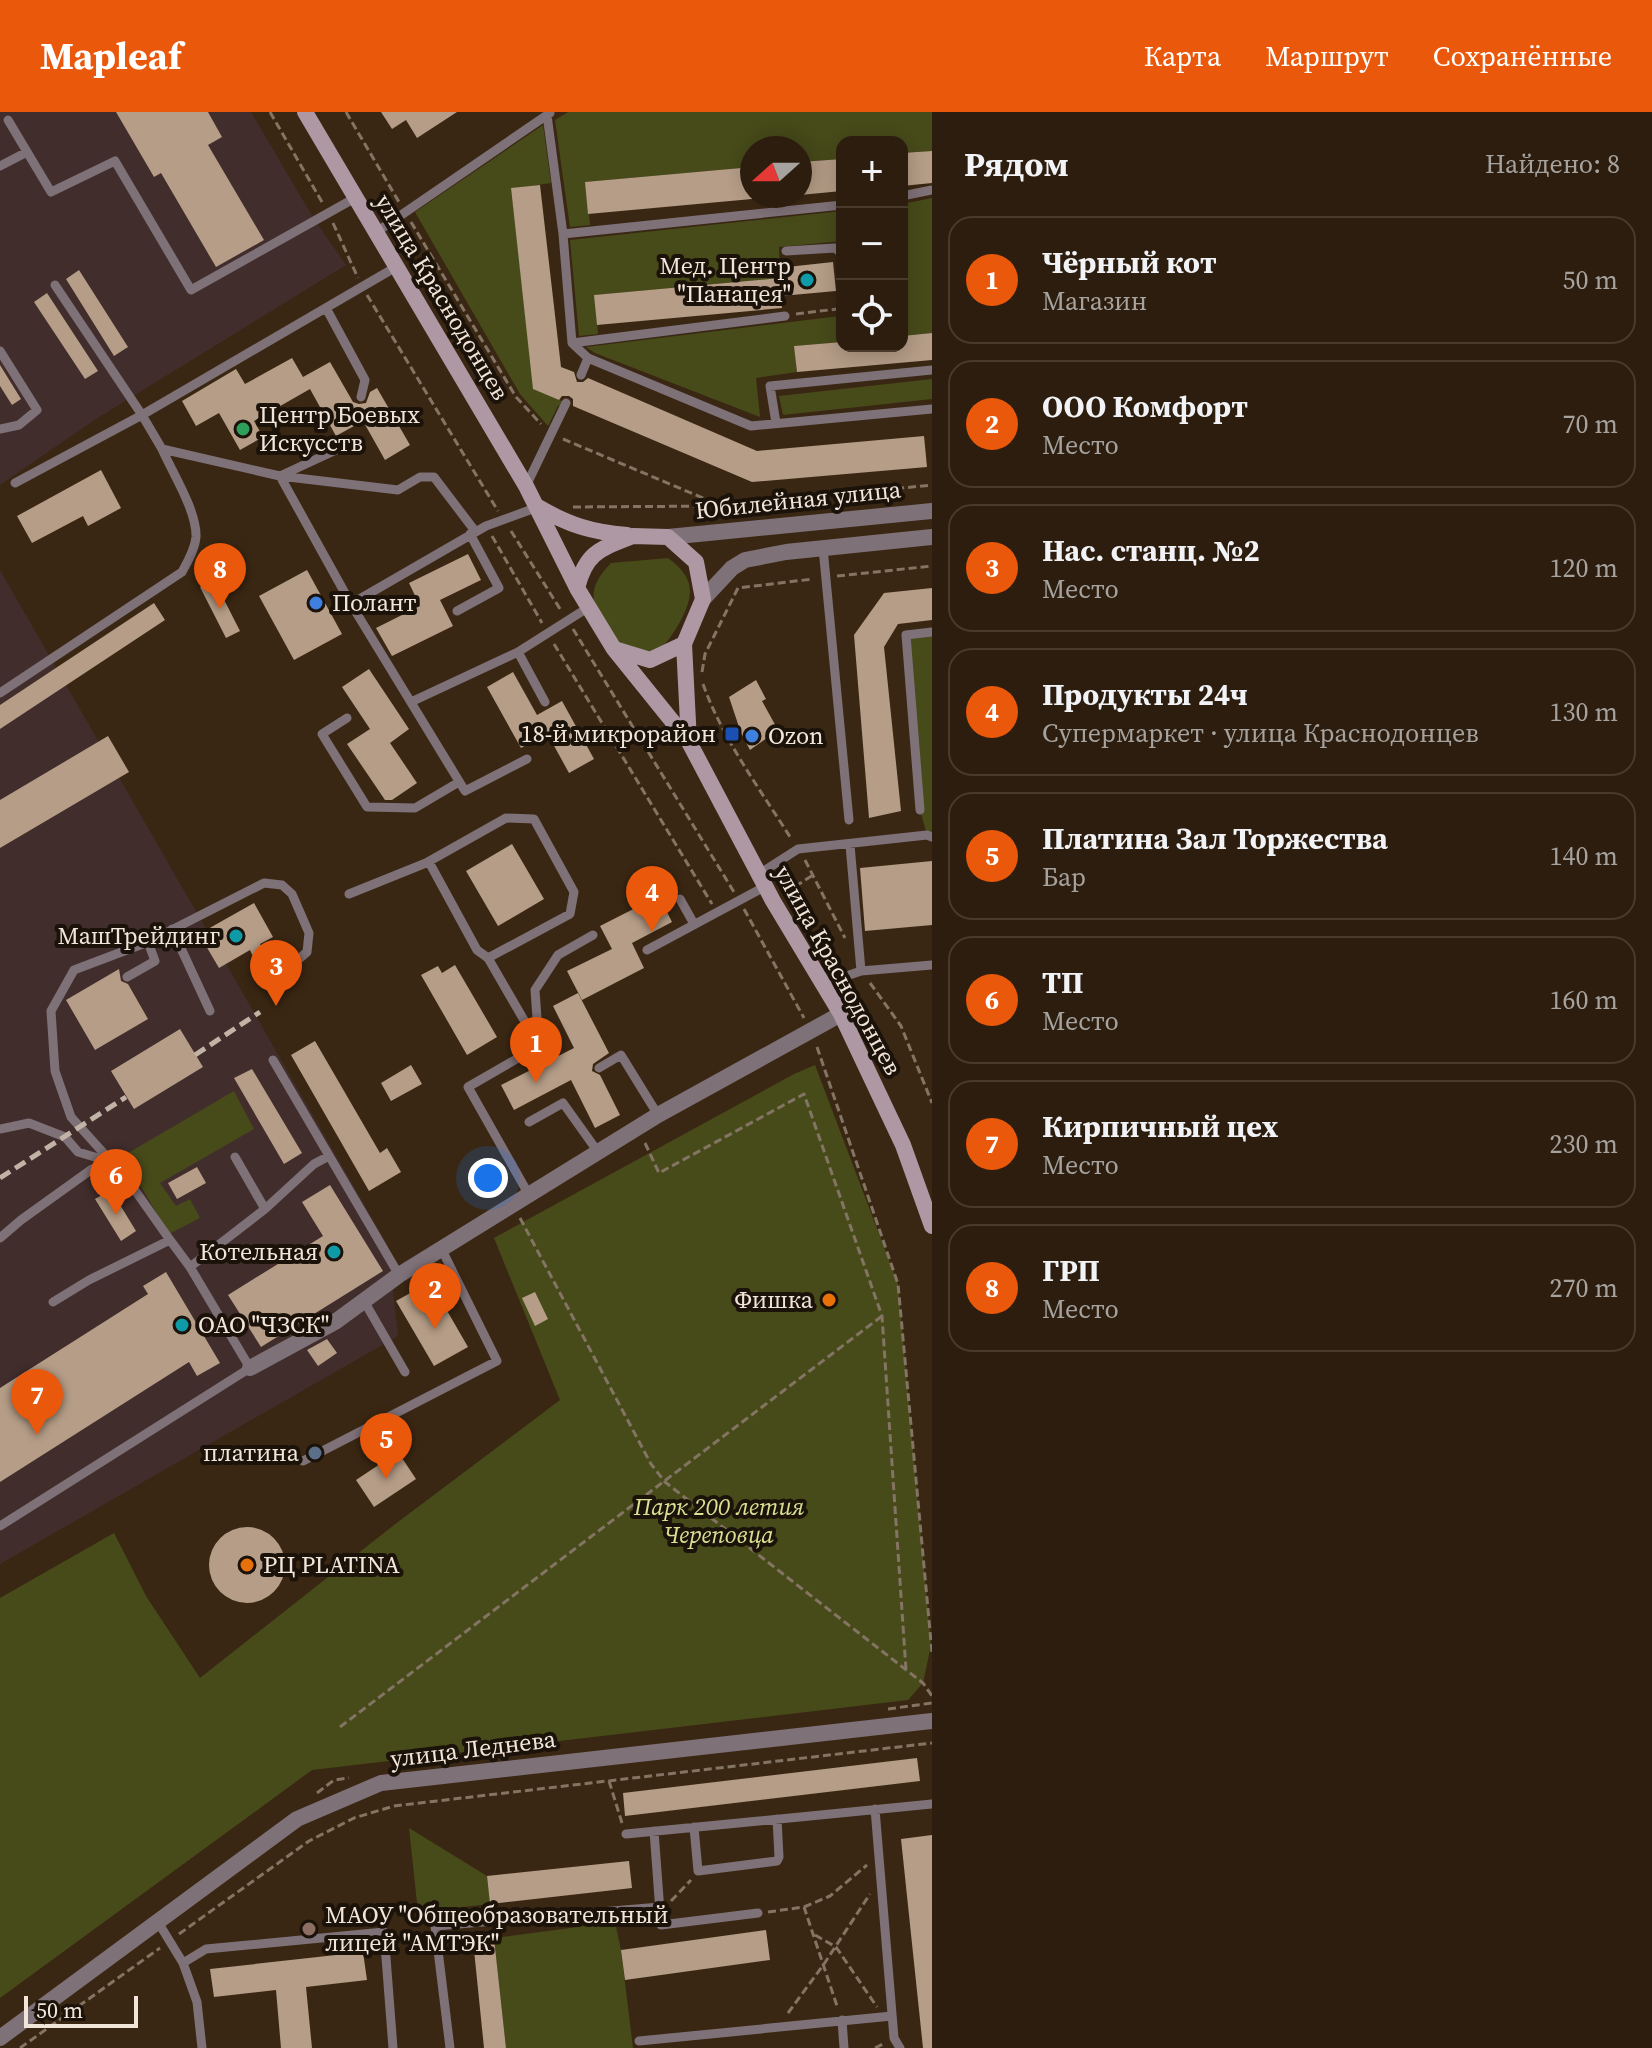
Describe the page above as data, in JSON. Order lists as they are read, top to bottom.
{
  "streets": {
    "main road": ["улица Краснодонцев"],
    "street": ["Юбилейная улица", "улица Леднева"]
  },
  "crossings": [
    ["улица Краснодонцев", "Юбилейная улица"]
  ],
  "parks": ["Парк 200 летия Череповца"],
  "places": {
    "other": [
      "Мед. Центр \"Панацея\"",
      "Центр Боевых Искусств",
      "Полант",
      "Ozon",
      "МашТрейдинг",
      "Котельная",
      "Фишка",
      "ОАО \"ЧЗСК\"",
      "платина",
      "РЦ PLATINA",
      "МАОУ \"Общеобразовательный лицей \"АМТЭК\""
    ],
    "transit": ["18-й микрорайон"]
  },
  "scale_bar": "50 m",
  "north": "left",
  "page": {
    "header": "Mapleaf",
    "nav": ["Карта", "Маршрут", "Сохранённые"],
    "heading": ["Рядом", "Найдено: 8"],
    "map_buttons": ["+", "−"],
    "list": [
      {
        "mark": "1",
        "name": "Чёрный кот",
        "note": "Магазин",
        "value": "50 m"
      },
      {
        "mark": "2",
        "name": "ООО Комфорт",
        "note": "Место",
        "value": "70 m"
      },
      {
        "mark": "3",
        "name": "Нас. станц. №2",
        "note": "Место",
        "value": "120 m"
      },
      {
        "mark": "4",
        "name": "Продукты 24ч",
        "note": "Супермаркет · улица Краснодонцев",
        "value": "130 m"
      },
      {
        "mark": "5",
        "name": "Платина Зал Торжества",
        "note": "Бар",
        "value": "140 m"
      },
      {
        "mark": "6",
        "name": "ТП",
        "note": "Место",
        "value": "160 m"
      },
      {
        "mark": "7",
        "name": "Кирпичный цех",
        "note": "Место",
        "value": "230 m"
      },
      {
        "mark": "8",
        "name": "ГРП",
        "note": "Место",
        "value": "270 m"
      }
    ],
    "pins": [
      "8",
      "4",
      "3",
      "1",
      "6",
      "2",
      "7",
      "5"
    ],
    "scale": "50 m"
  }
}
